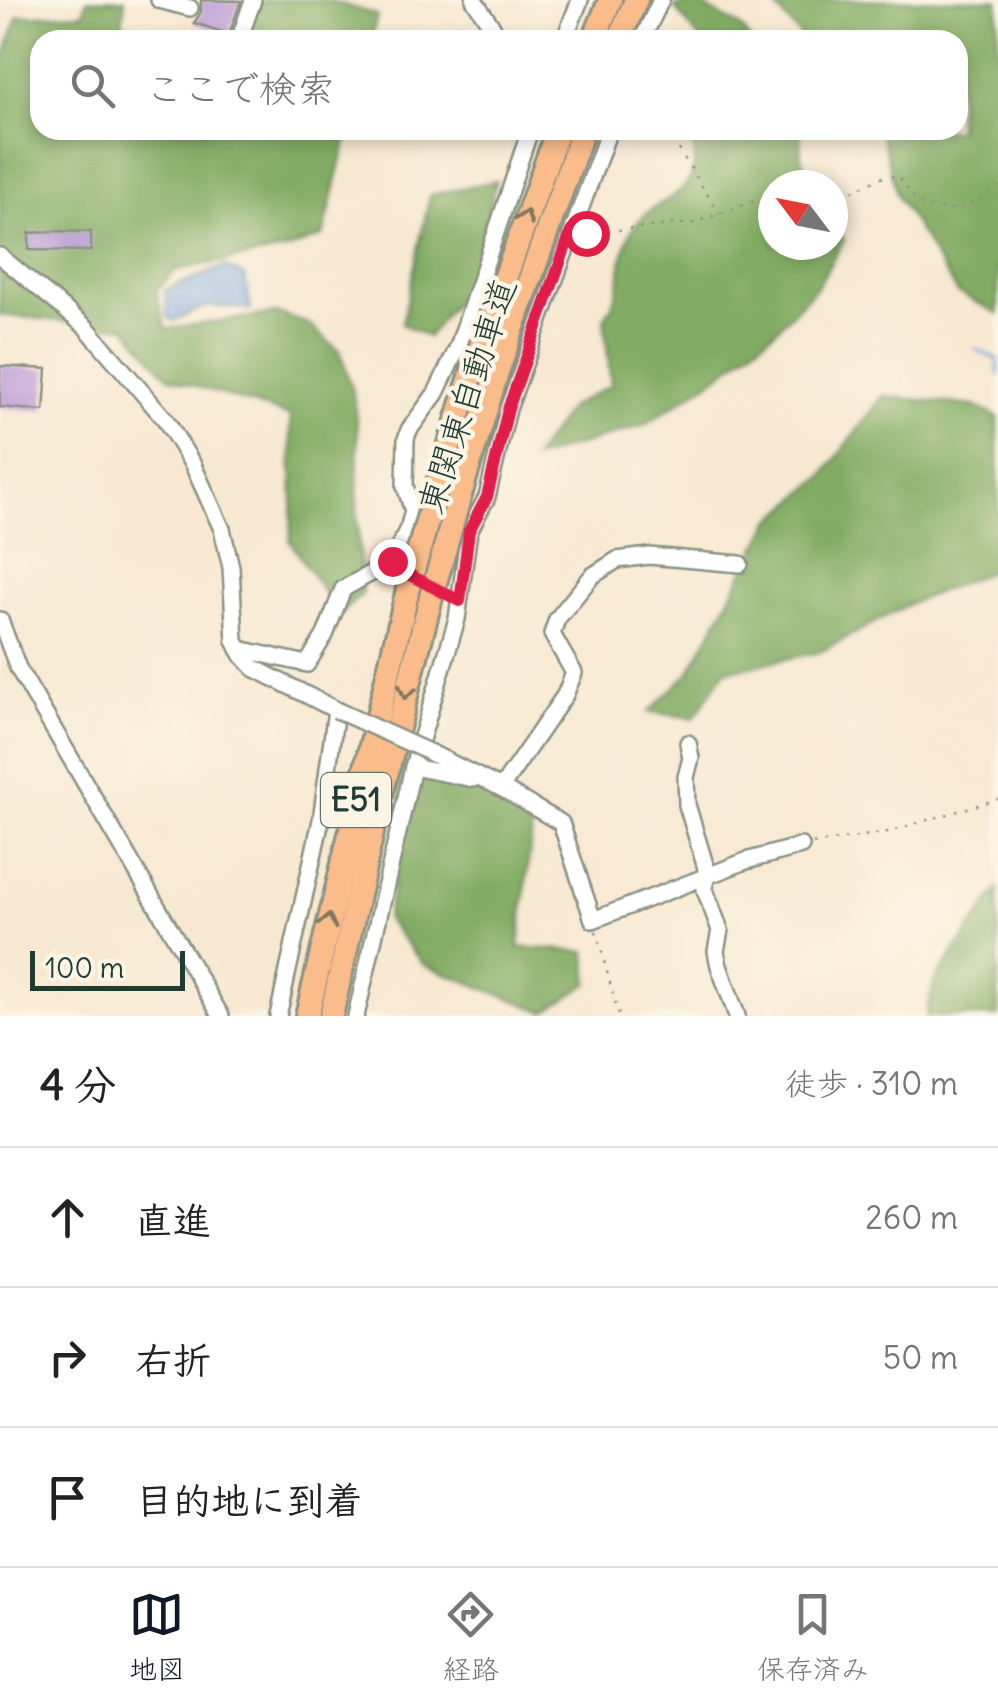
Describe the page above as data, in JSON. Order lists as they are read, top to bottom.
{
  "streets": {
    "highway": ["東関東自動車道", "E51"]
  },
  "scale_bar": "100 m",
  "north": "top left",
  "page": {
    "search": "ここで検索",
    "scale": "100 m",
    "heading": ["4 分", "徒歩 · 310 m"],
    "list": [
      ["直進", "260 m"],
      ["右折", "50 m"],
      "目的地に到着"
    ],
    "nav": ["地図", "経路", "保存済み"]
  }
}
